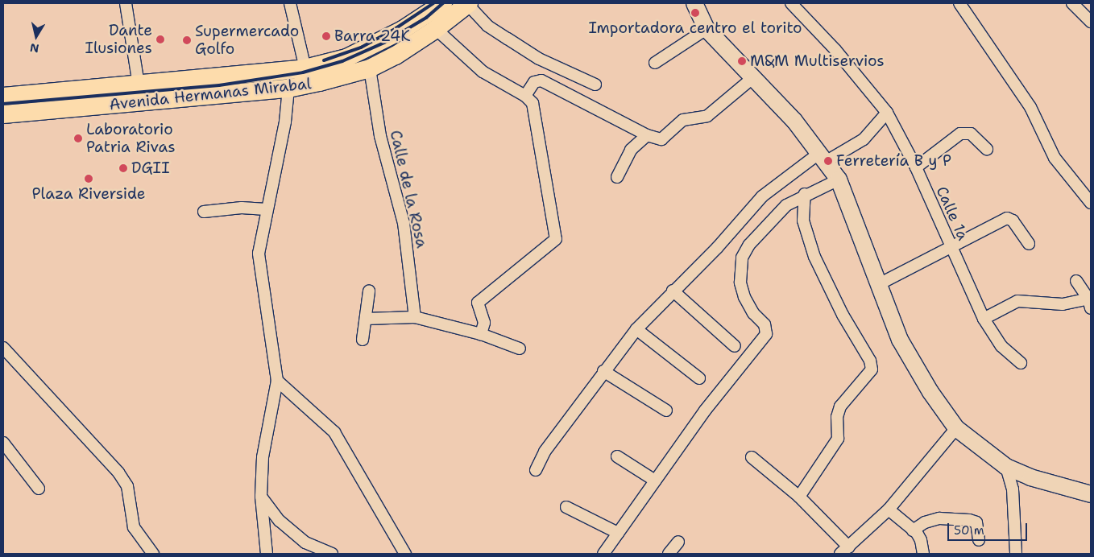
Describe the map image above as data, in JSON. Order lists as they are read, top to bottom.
{
  "streets": {
    "main road": ["Avenida Hermanas Mirabal"],
    "street": ["Calle de la Rosa", "Calle 1a"]
  },
  "crossings": [
    ["Avenida Hermanas Mirabal", "Calle de la Rosa"]
  ],
  "places": [
    "Importadora centro el torito",
    "Barra 24K",
    "Dante Ilusiones",
    "Supermercado Golfo",
    "M&M Multiservios",
    "Laboratorio Patria Rivas",
    "Ferretería B y P",
    "DGII",
    "Plaza Riverside"
  ],
  "scale_bar": "50 m",
  "north": "bottom"
}
